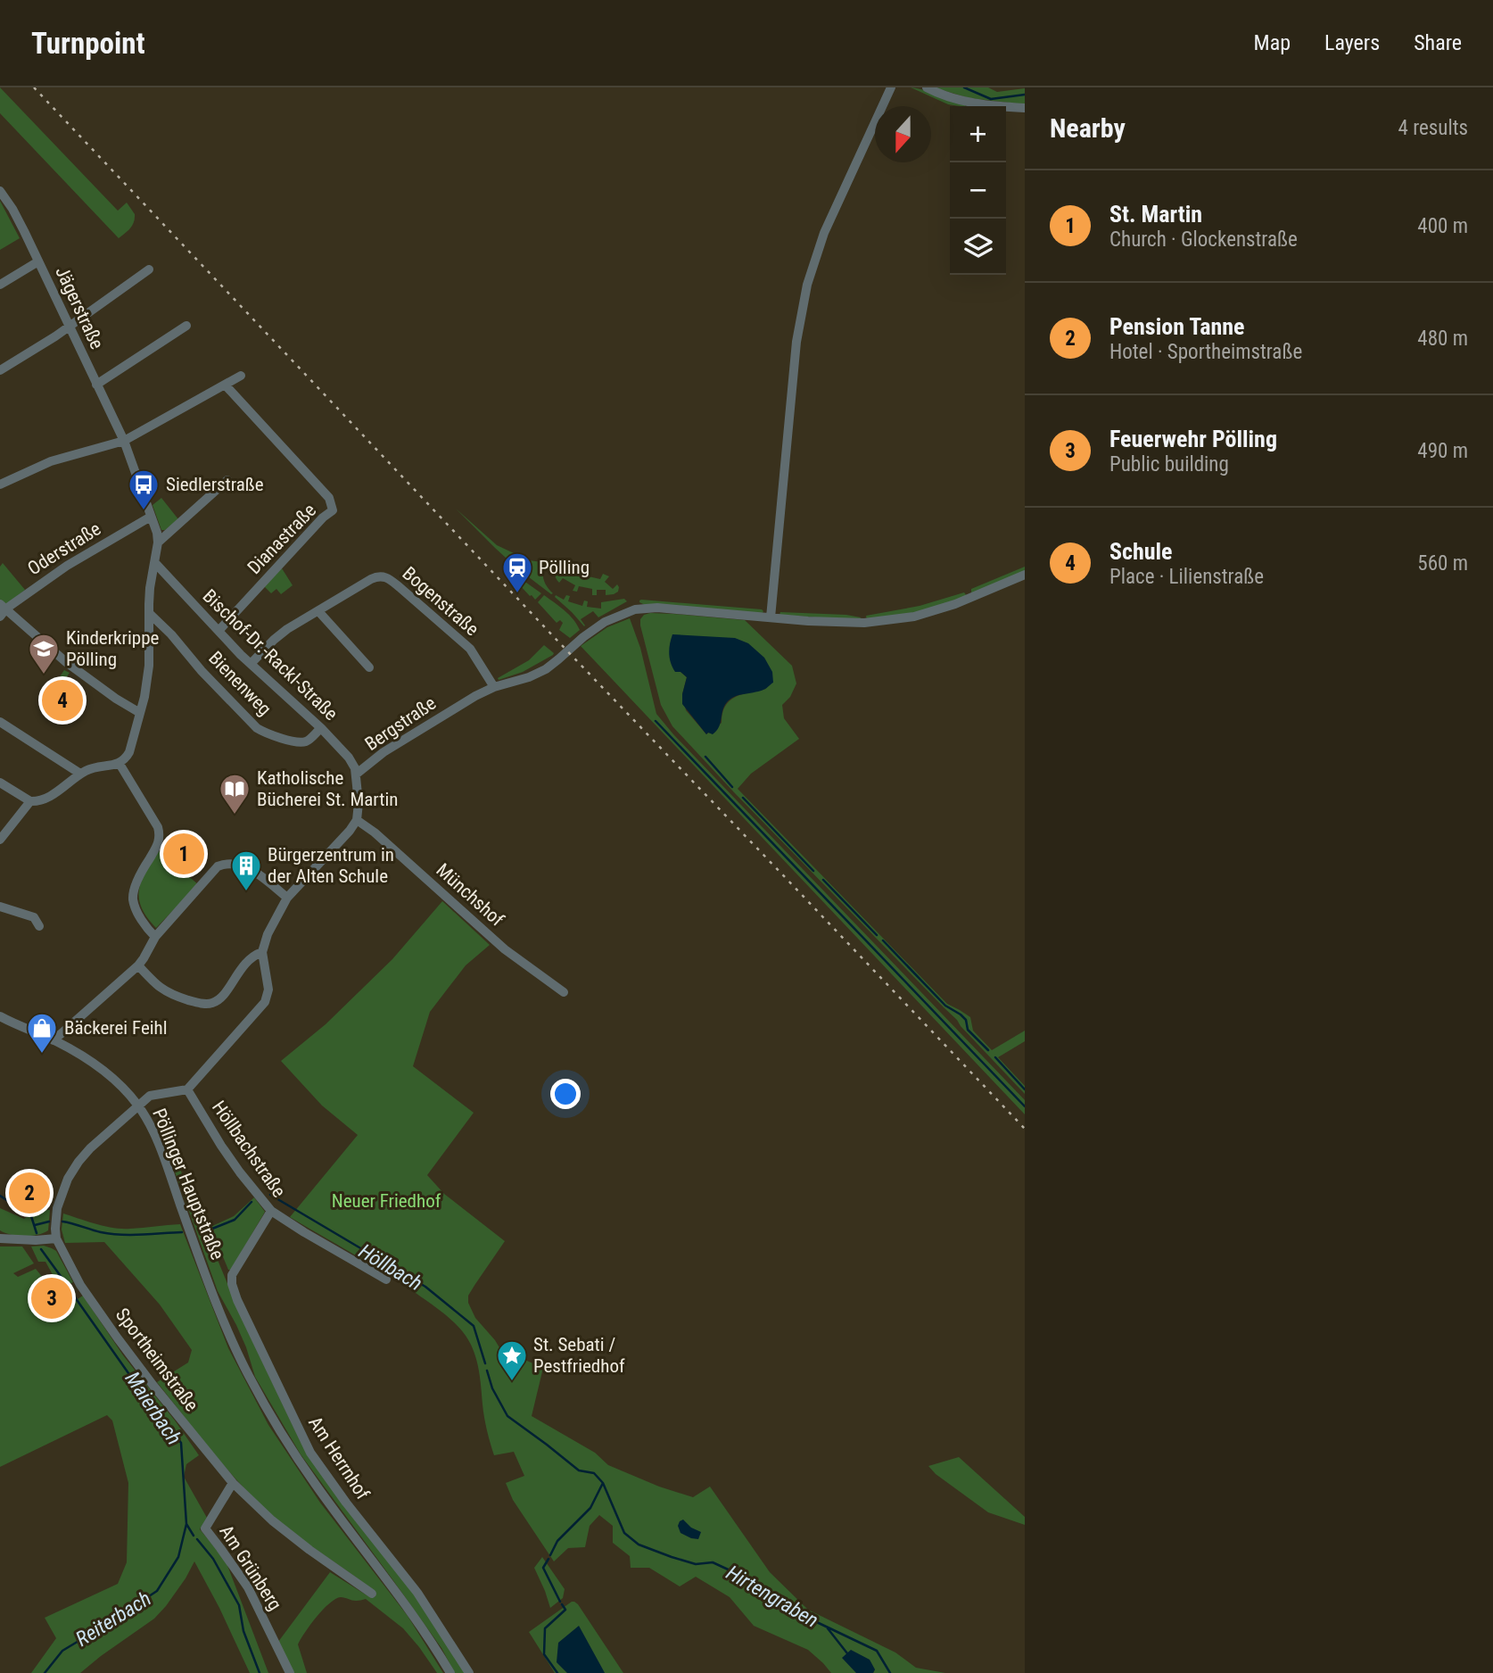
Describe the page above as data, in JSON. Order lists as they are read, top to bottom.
{
  "streets": {
    "street": [
      "Jägerstraße",
      "Dianastraße",
      "Oderstraße",
      "Bogenstraße",
      "Bischof-Dr.-Rackl-Straße",
      "Bienenweg",
      "Bergstraße",
      "Münchshof",
      "Höllbachstraße",
      "Pöllinger Hauptstraße",
      "Sportheimstraße",
      "Am Herrnhof",
      "Am Grünberg"
    ]
  },
  "crossings": [
    ["Dianastraße", "Bischof-Dr.-Rackl-Straße"],
    ["Bogenstraße", "Bischof-Dr.-Rackl-Straße"],
    ["Bogenstraße", "Bergstraße"],
    ["Bischof-Dr.-Rackl-Straße", "Bienenweg"],
    ["Bischof-Dr.-Rackl-Straße", "Bergstraße"],
    ["Bergstraße", "Münchshof"],
    ["Höllbachstraße", "Am Herrnhof"],
    ["Pöllinger Hauptstraße", "Sportheimstraße"],
    ["Sportheimstraße", "Am Grünberg"]
  ],
  "water": [
    "Höllbach",
    "Maierbach",
    "Hirtengraben",
    "Reiterbach"
  ],
  "parks": ["Neuer Friedhof"],
  "places": {
    "bus stop": ["Siedlerstraße"],
    "station": ["Pölling"],
    "school or university": ["Kinderkrippe Pölling"],
    "library": ["Katholische Bücherei St. Martin"],
    "building": ["Bürgerzentrum in der Alten Schule"],
    "shop": ["Bäckerei Feihl"],
    "place": ["St. Sebati / Pestfriedhof"]
  },
  "north": "bottom",
  "page": {
    "header": "Turnpoint",
    "nav": ["Map", "Layers", "Share"],
    "heading": ["Nearby", "4 results"],
    "map_buttons": ["+", "−"],
    "list": [
      {
        "mark": "1",
        "name": "St. Martin",
        "note": "Church · Glockenstraße",
        "value": "400 m"
      },
      {
        "mark": "2",
        "name": "Pension Tanne",
        "note": "Hotel · Sportheimstraße",
        "value": "480 m"
      },
      {
        "mark": "3",
        "name": "Feuerwehr Pölling",
        "note": "Public building",
        "value": "490 m"
      },
      {
        "mark": "4",
        "name": "Schule",
        "note": "Place · Lilienstraße",
        "value": "560 m"
      }
    ],
    "pins": [
      "4",
      "1",
      "2",
      "3"
    ]
  }
}
